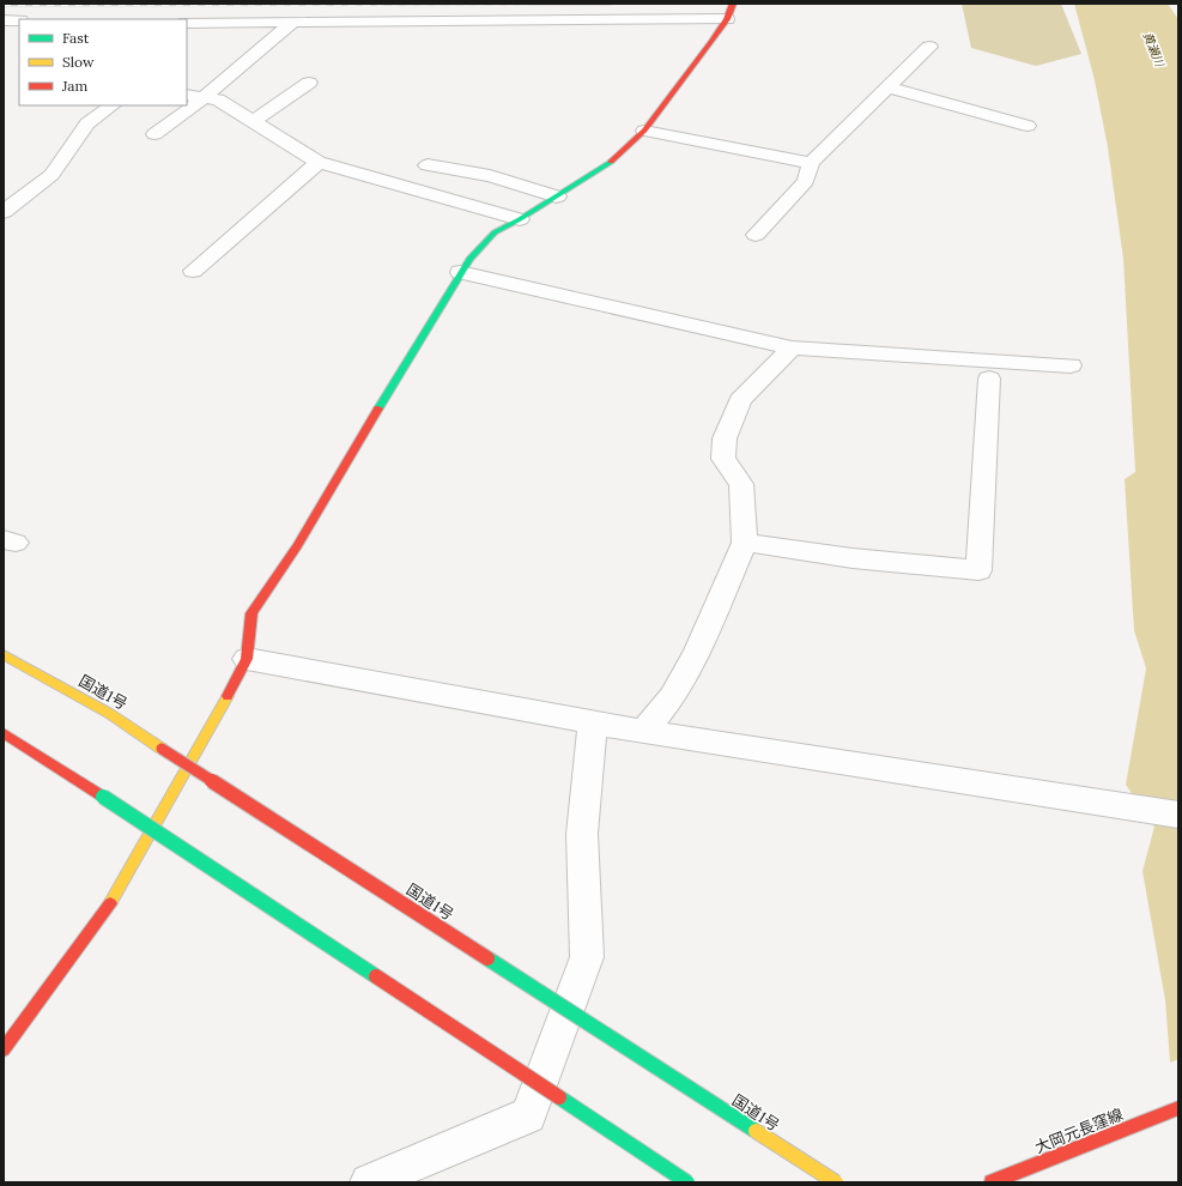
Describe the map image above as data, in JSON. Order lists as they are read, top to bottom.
{
  "streets": {
    "main road": ["国道1号", "大岡元長窪線"]
  },
  "water": ["黄瀬川"],
  "legend": ["Fast", "Slow", "Jam"]
}
